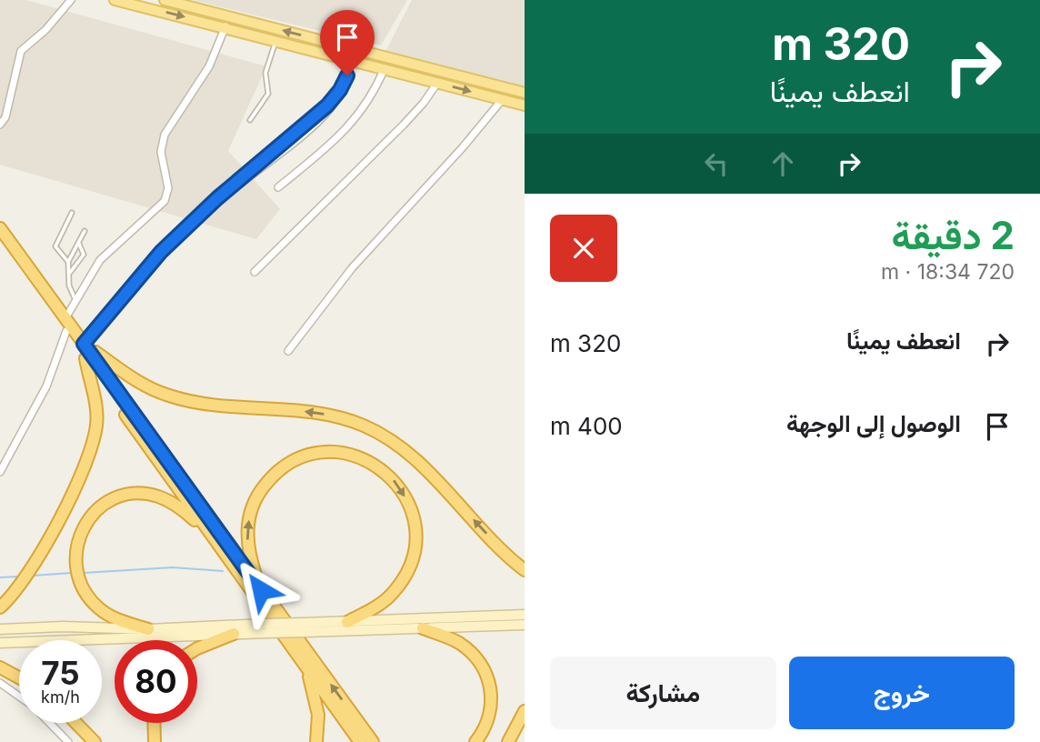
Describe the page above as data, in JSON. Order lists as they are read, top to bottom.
{
  "page": {
    "turn": ["320 m", "انعطف يمينًا"],
    "heading": ["2 دقيقة", "720 m · 18:34"],
    "list": [
      {
        "name": "انعطف يمينًا",
        "value": "320 m"
      },
      {
        "name": "الوصول إلى الوجهة",
        "value": "400 m"
      }
    ],
    "speed": "75 km/h",
    "limit": "80",
    "buttons": ["خروج", "مشاركة"]
  }
}
